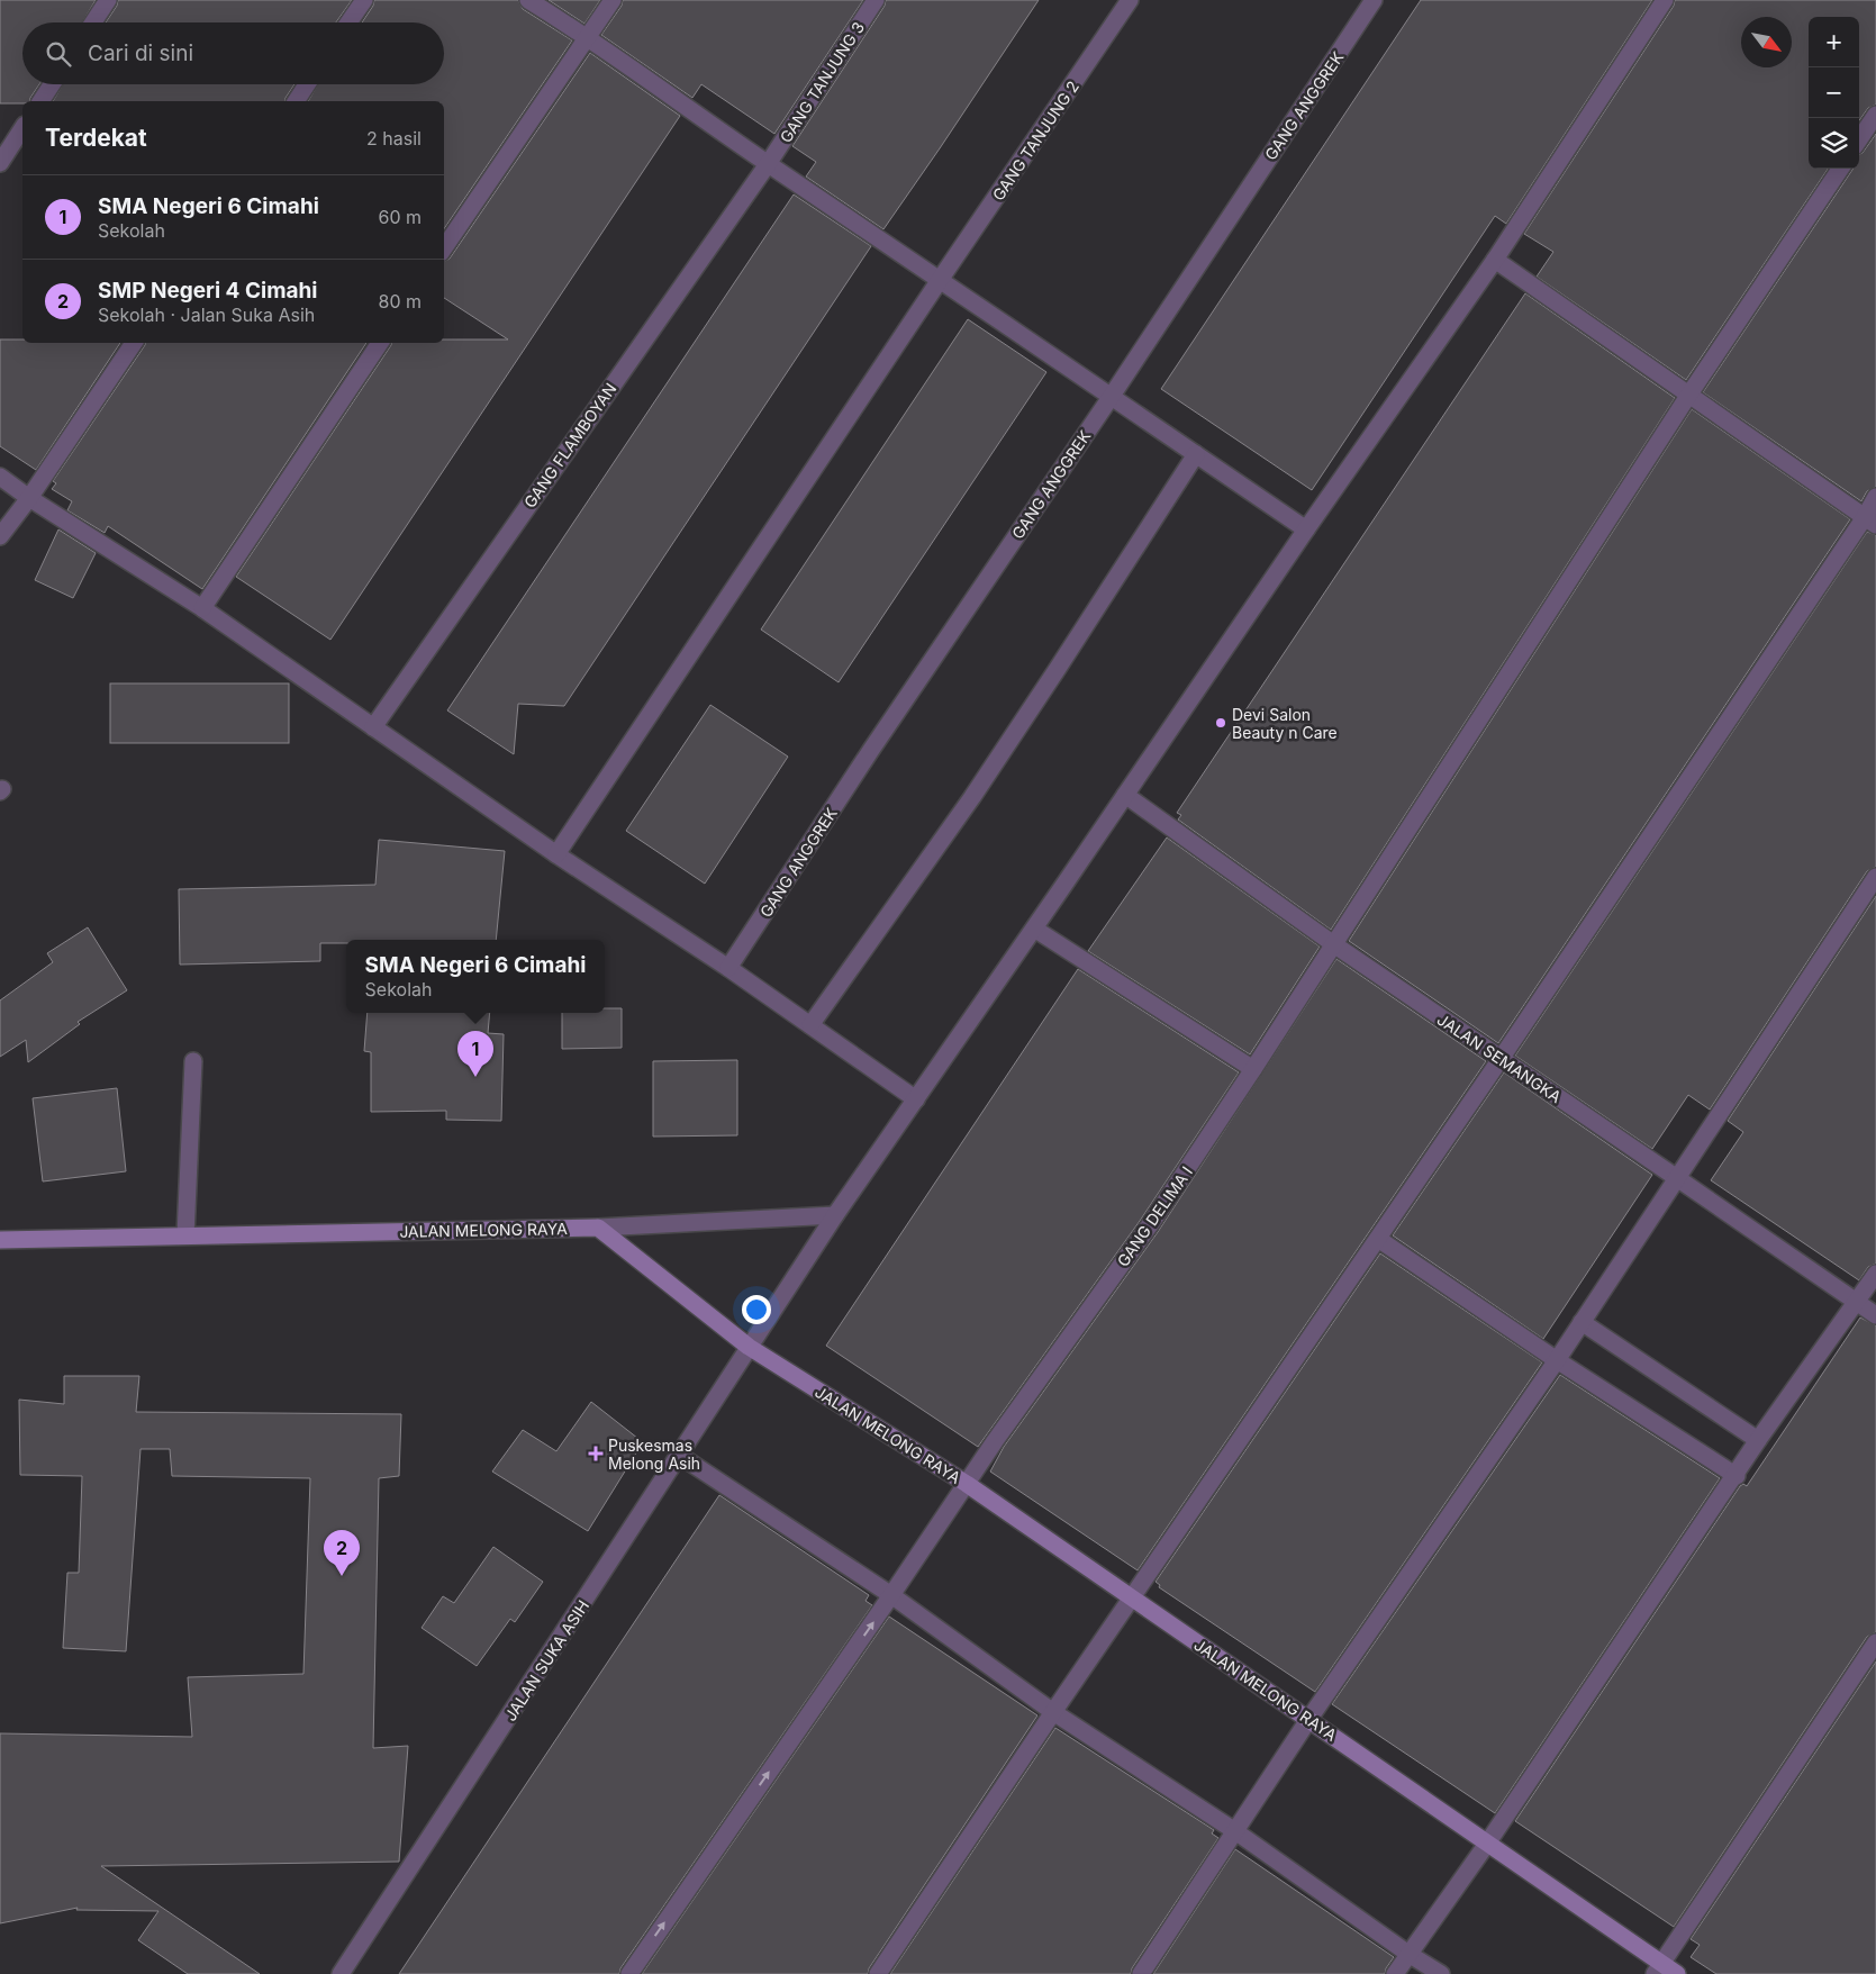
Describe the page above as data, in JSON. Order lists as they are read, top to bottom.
{
  "streets": {
    "main road": ["JALAN MELONG RAYA"],
    "street": [
      "GANG TANJUNG 3",
      "GANG ANGGREK",
      "GANG TANJUNG 2",
      "GANG FLAMBOYAN",
      "JALAN SEMANGKA",
      "GANG DELIMA I",
      "JALAN SUKA ASIH"
    ]
  },
  "crossings": [
    ["GANG TANJUNG 3", "GANG FLAMBOYAN"],
    ["JALAN SEMANGKA", "GANG DELIMA I"],
    ["JALAN SEMANGKA", "JALAN SUKA ASIH"],
    ["GANG DELIMA I", "JALAN MELONG RAYA"],
    ["JALAN MELONG RAYA", "JALAN SUKA ASIH"]
  ],
  "places": {
    "other": ["Devi Salon Beauty n Care"],
    "health": ["Puskesmas Melong Asih"]
  },
  "north": "bottom right",
  "page": {
    "map_buttons": ["+", "−"],
    "search": "Cari di sini",
    "heading": ["Terdekat", "2 hasil"],
    "list": [
      {
        "mark": "1",
        "name": "SMA Negeri 6 Cimahi",
        "note": "Sekolah",
        "value": "60 m"
      },
      {
        "mark": "2",
        "name": "SMP Negeri 4 Cimahi",
        "note": "Sekolah · Jalan Suka Asih",
        "value": "80 m"
      }
    ],
    "popup": ["SMA Negeri 6 Cimahi", "Sekolah"],
    "pins": ["1", "2"]
  }
}
